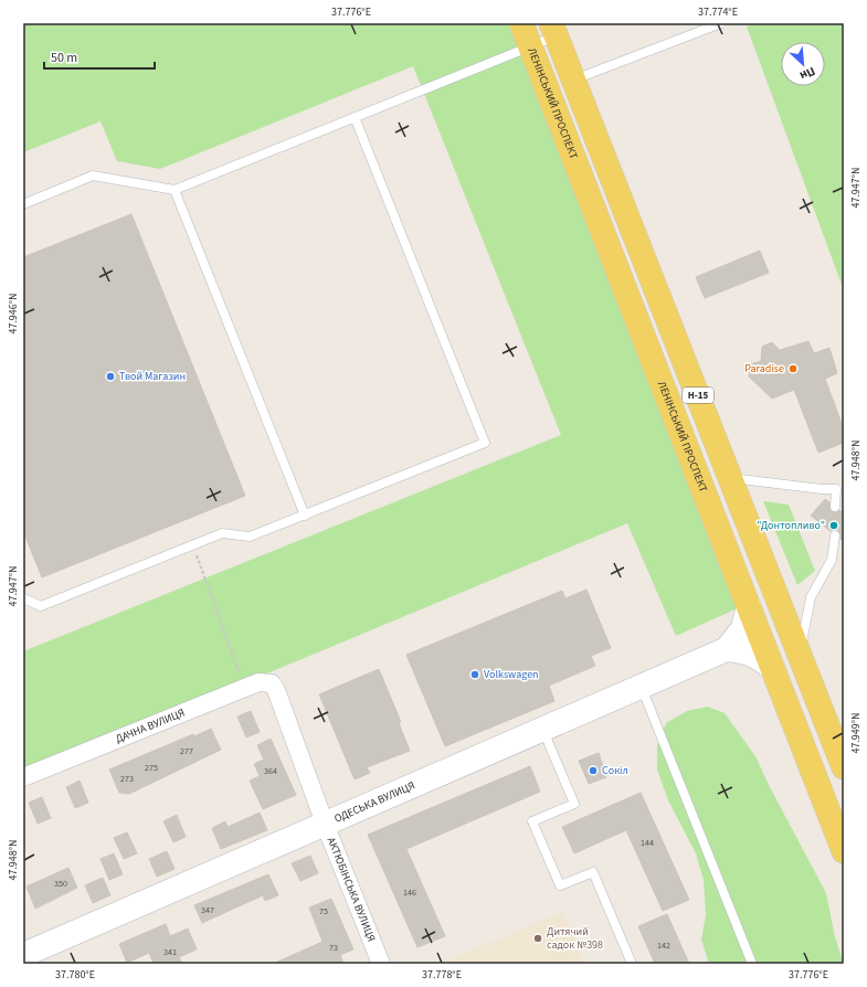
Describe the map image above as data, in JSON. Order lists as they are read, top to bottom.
{
  "streets": {
    "main road": ["ЛЕНІНСЬКИЙ ПРОСПЕКТ", "Н-15"],
    "street": ["ДАЧНА ВУЛИЦЯ", "ОДЕСЬКА ВУЛИЦЯ", "АКТЮБІНСЬКА ВУЛИЦЯ"]
  },
  "crossings": [
    ["ЛЕНІНСЬКИЙ ПРОСПЕКТ", "ОДЕСЬКА ВУЛИЦЯ"],
    ["ДАЧНА ВУЛИЦЯ", "АКТЮБІНСЬКА ВУЛИЦЯ"],
    ["ОДЕСЬКА ВУЛИЦЯ", "АКТЮБІНСЬКА ВУЛИЦЯ"]
  ],
  "places": [
    "Paradise",
    "Твой Магазин",
    "\"Донтопливо\"",
    "Volkswagen",
    "Сокіл",
    "Дитячий садок №398"
  ],
  "house_numbers": [
    "277",
    "275",
    "364",
    "273",
    "144",
    "350",
    "146",
    "347",
    "75",
    "142",
    "73",
    "341"
  ],
  "scale_bar": "50 m",
  "north": "bottom right",
  "coordinates": [
    "37.776°E",
    "37.774°E",
    "47.947°N",
    "47.946°N",
    "47.948°N",
    "47.949°N",
    "37.780°E",
    "37.778°E"
  ]
}
